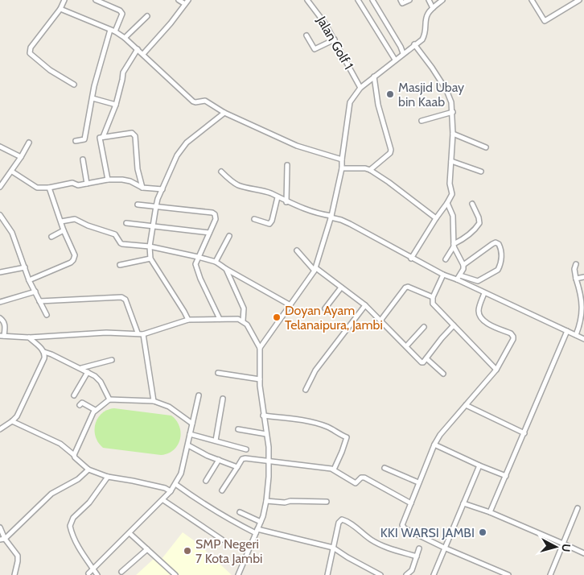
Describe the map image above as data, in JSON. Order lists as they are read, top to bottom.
{
  "streets": {
    "street": ["Jalan Golf 1"]
  },
  "places": [
    "Masjid Ubay bin Kaab",
    "Doyan Ayam Telanaipura, Jambi",
    "KKI WARSI JAMBI",
    "SMP Negeri 7 Kota Jambi"
  ],
  "north": "right"
}
